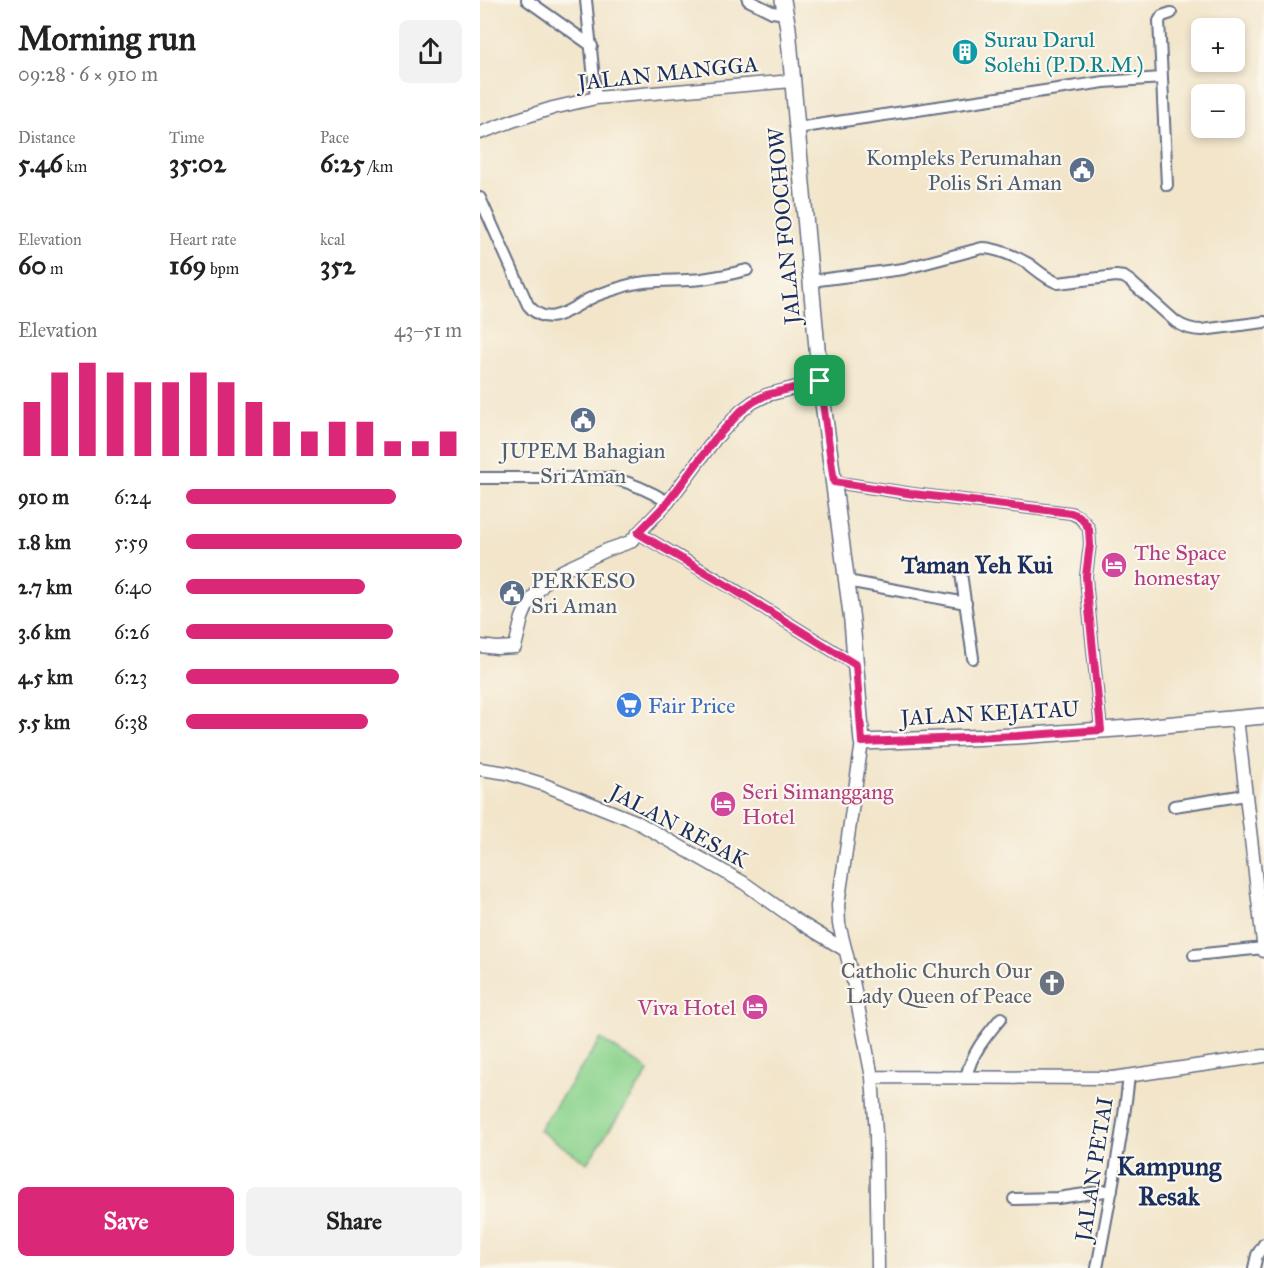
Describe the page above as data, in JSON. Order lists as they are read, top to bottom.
{
  "streets": {
    "main road": ["JALAN FOOCHOW", "JALAN KEJATAU"],
    "street": ["JALAN MANGGA", "JALAN RESAK", "JALAN PETAI"]
  },
  "crossings": [
    ["JALAN MANGGA", "JALAN FOOCHOW"],
    ["JALAN FOOCHOW", "JALAN KEJATAU"],
    ["JALAN FOOCHOW", "JALAN RESAK"]
  ],
  "districts": ["Taman Yeh Kui", "Kampung Resak"],
  "places": {
    "building": ["Surau Darul Solehi (P.D.R.M.)"],
    "public building": ["Kompleks Perumahan Polis Sri Aman", "JUPEM Bahagian Sri Aman", "PERKESO Sri Aman"],
    "hotel": ["The Space homestay", "Seri Simanggang Hotel", "Viva Hotel"],
    "supermarket": ["Fair Price"],
    "church": ["Catholic Church Our Lady Queen of Peace"]
  },
  "page": {
    "heading": ["Morning run", "09:28 · 6 × 910 m"],
    "map_buttons": ["+", "−"],
    "stats": [
      ["Distance", "5.46 km"],
      ["Time", "35:02"],
      ["Pace", "6:25 /km"],
      ["Elevation", "60 m"],
      ["Heart rate", "169 bpm"],
      ["kcal", "352"]
    ],
    "chart": ["Elevation", "43–51 m"],
    "list": [
      {
        "name": "910 m",
        "note": "6:24"
      },
      {
        "name": "1.8 km",
        "note": "5:59"
      },
      {
        "name": "2.7 km",
        "note": "6:40"
      },
      {
        "name": "3.6 km",
        "note": "6:26"
      },
      {
        "name": "4.5 km",
        "note": "6:23"
      },
      {
        "name": "5.5 km",
        "note": "6:38"
      }
    ],
    "buttons": ["Save", "Share"]
  }
}
